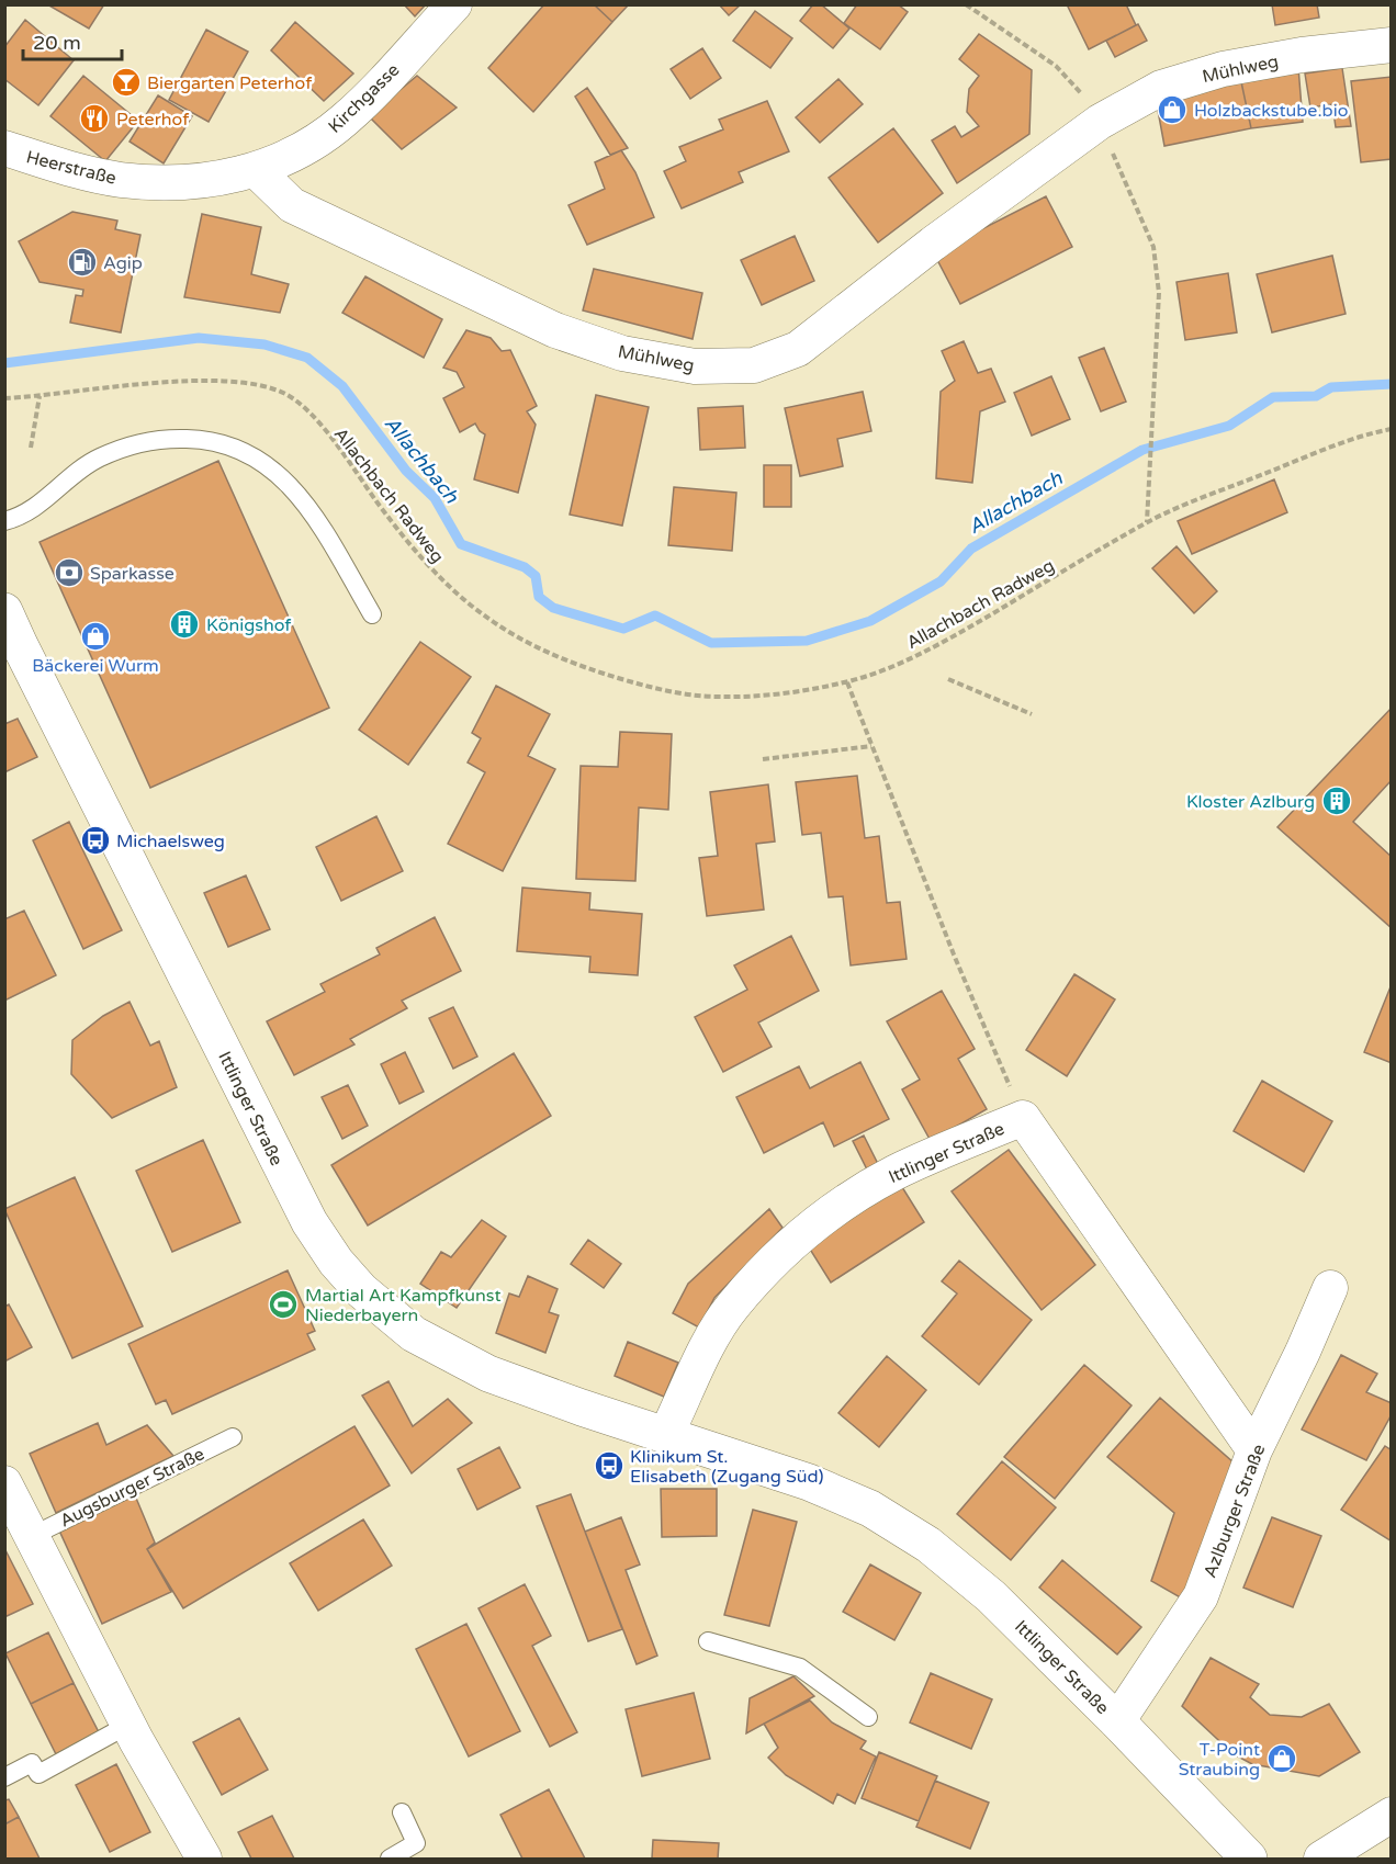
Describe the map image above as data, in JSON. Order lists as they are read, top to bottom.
{
  "streets": {
    "street": [
      "Mühlweg",
      "Kirchgasse",
      "Heerstraße",
      "Ittlinger Straße",
      "Azlburger Straße"
    ],
    "lane": ["Augsburger Straße"],
    "path": ["Allachbach Radweg"]
  },
  "crossings": [
    ["Mühlweg", "Kirchgasse"],
    ["Mühlweg", "Heerstraße"],
    ["Kirchgasse", "Heerstraße"],
    ["Ittlinger Straße", "Azlburger Straße"]
  ],
  "water": ["Allachbach"],
  "places": {
    "bar": ["Biergarten Peterhof"],
    "shop": ["Holzbackstube.bio", "Bäckerei Wurm", "T-Point Straubing"],
    "restaurant": ["Peterhof"],
    "fuel station": ["Agip"],
    "bank": ["Sparkasse"],
    "building": ["Königshof", "Kloster Azlburg"],
    "bus stop": ["Michaelsweg", "Klinikum St. Elisabeth (Zugang Süd)"],
    "sports": ["Martial Art Kampfkunst Niederbayern"]
  },
  "scale_bar": "20 m"
}
